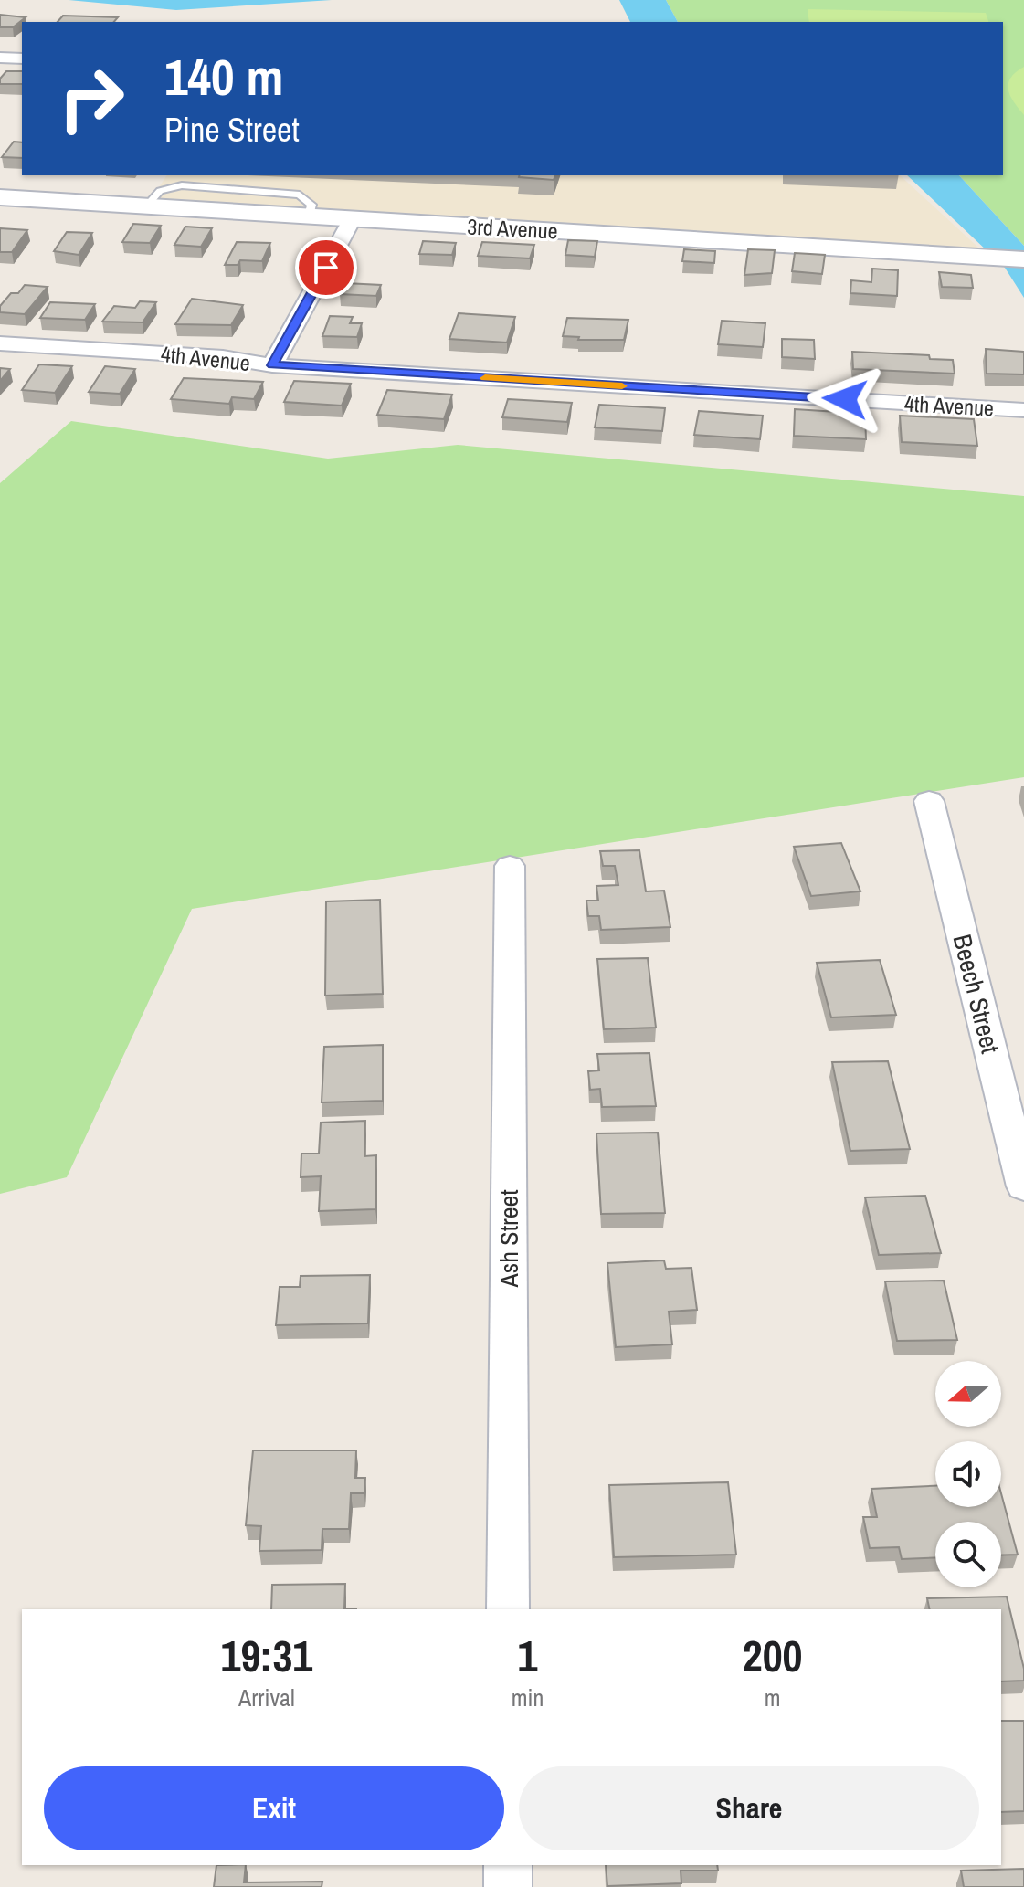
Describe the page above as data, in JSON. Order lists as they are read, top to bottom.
{
  "streets": {
    "main road": ["3rd Avenue"],
    "street": ["4th Avenue", "Beech Street", "Ash Street"]
  },
  "north": "left",
  "page": {
    "turn": ["140 m", "Pine Street"],
    "eta": [
      "19:31",
      "Arrival",
      "1",
      "min",
      "200",
      "m"
    ],
    "buttons": ["Exit", "Share"]
  }
}
